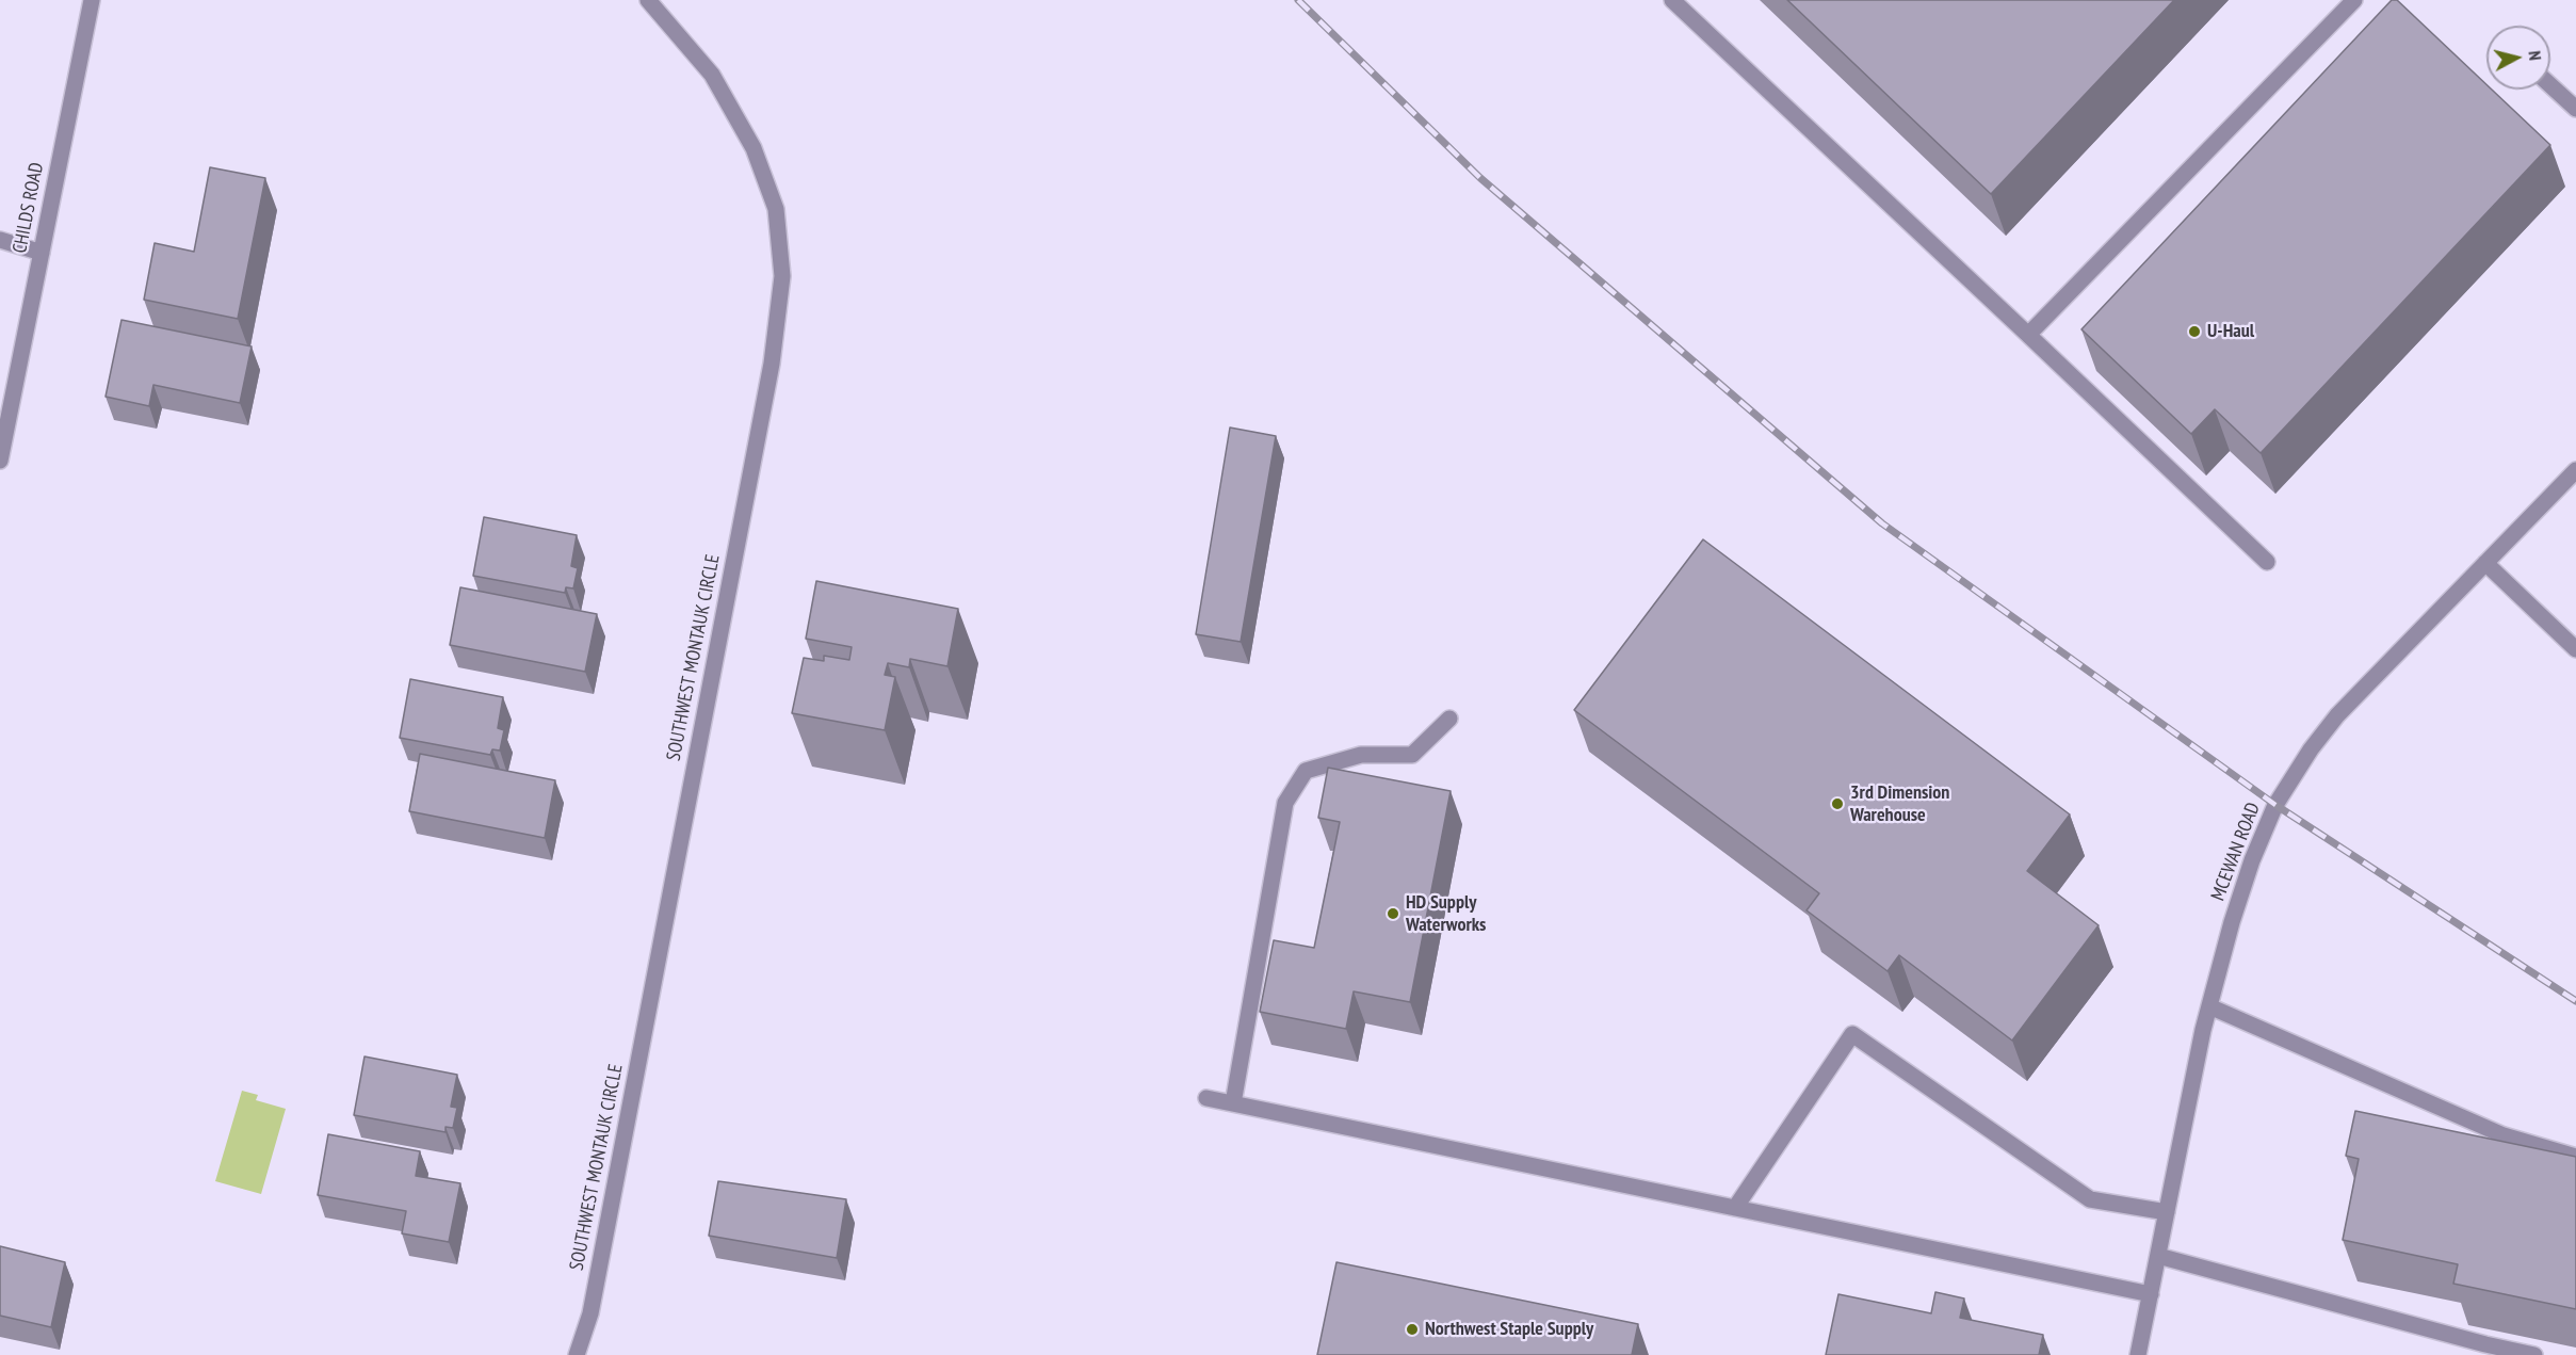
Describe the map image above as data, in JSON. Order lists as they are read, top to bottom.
{
  "streets": {
    "street": ["CHILDS ROAD", "SOUTHWEST MONTAUK CIRCLE", "MCEWAN ROAD"]
  },
  "places": [
    "U-Haul",
    "3rd Dimension Warehouse",
    "HD Supply Waterworks",
    "Northwest Staple Supply"
  ],
  "north": "right"
}
